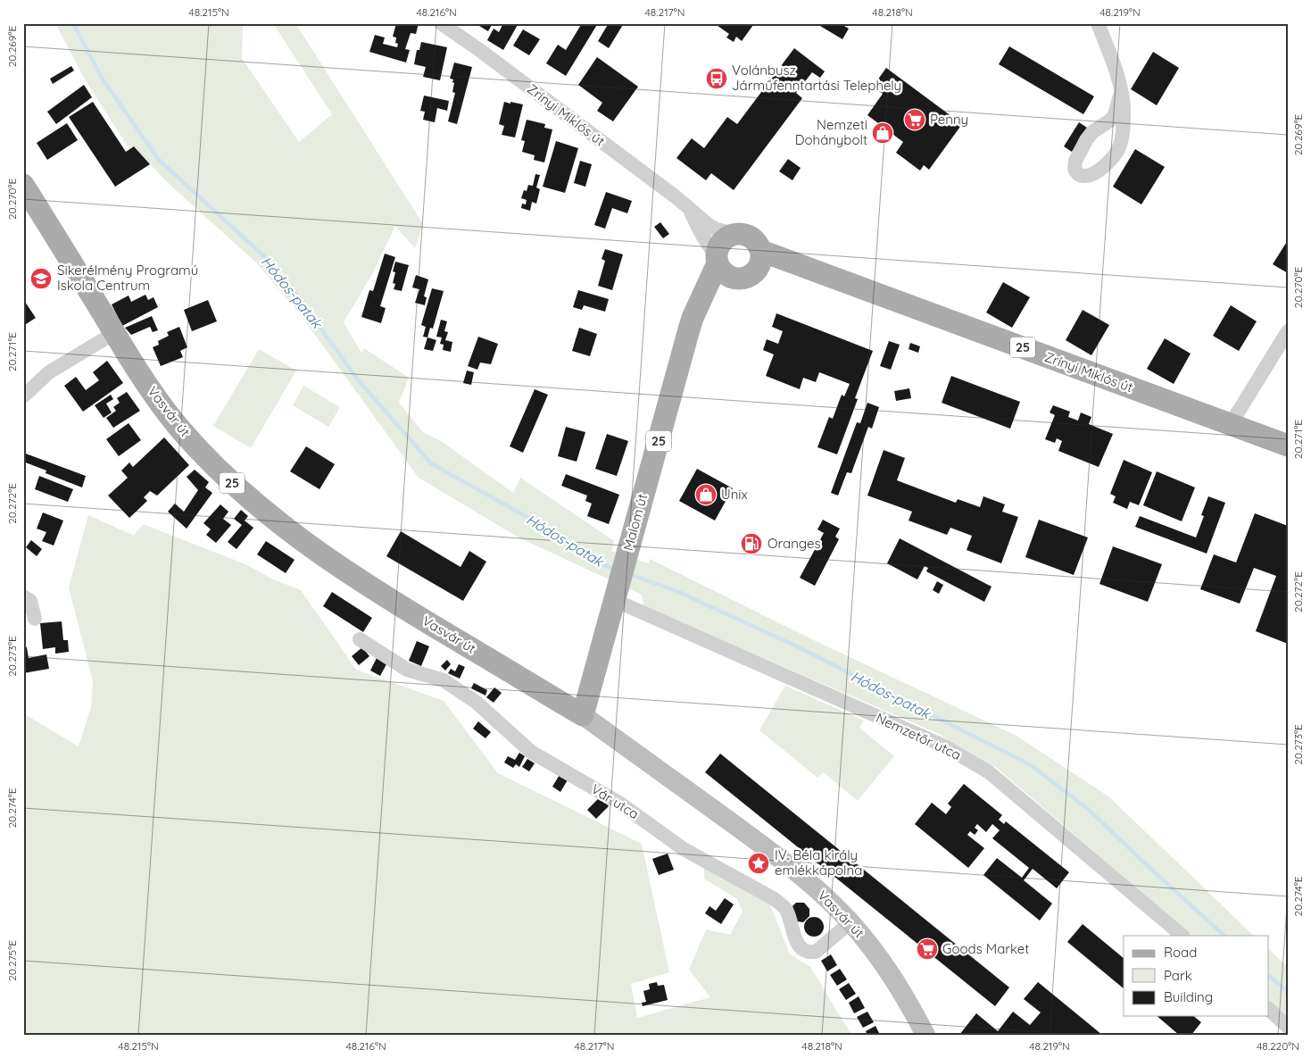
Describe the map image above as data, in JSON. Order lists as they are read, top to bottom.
{
  "streets": {
    "main road": [
      "Zrínyi Miklós út",
      "25",
      "Vasvár út",
      "Malom út"
    ],
    "street": ["Nemzetőr utca", "Vár utca"]
  },
  "crossings": [
    ["Zrínyi Miklós út", "25"],
    ["Zrínyi Miklós út", "Malom út"],
    ["25", "Vasvár út"],
    ["25", "Malom út"],
    ["Vasvár út", "Malom út"],
    ["Vasvár út", "Vár utca"],
    ["Malom út", "Nemzetőr utca"]
  ],
  "water": ["Hódos-patak"],
  "places": {
    "bus stop": ["Volánbusz Járműfenntartási Telephely"],
    "supermarket": ["Penny", "Goods Market"],
    "shop": ["Nemzeti Dohánybolt", "Unix"],
    "school or university": ["Sikerélmény Programú Iskola Centrum"],
    "fuel station": ["Oranges"],
    "place": ["IV. Béla király emlékkápolna"]
  },
  "legend": ["Road", "Park", "Building"],
  "coordinates": [
    "48.215°N",
    "48.216°N",
    "48.217°N",
    "48.218°N",
    "48.219°N",
    "20.269°E",
    "20.270°E",
    "20.271°E",
    "20.272°E",
    "20.273°E",
    "20.274°E",
    "20.275°E",
    "48.220°N"
  ]
}
